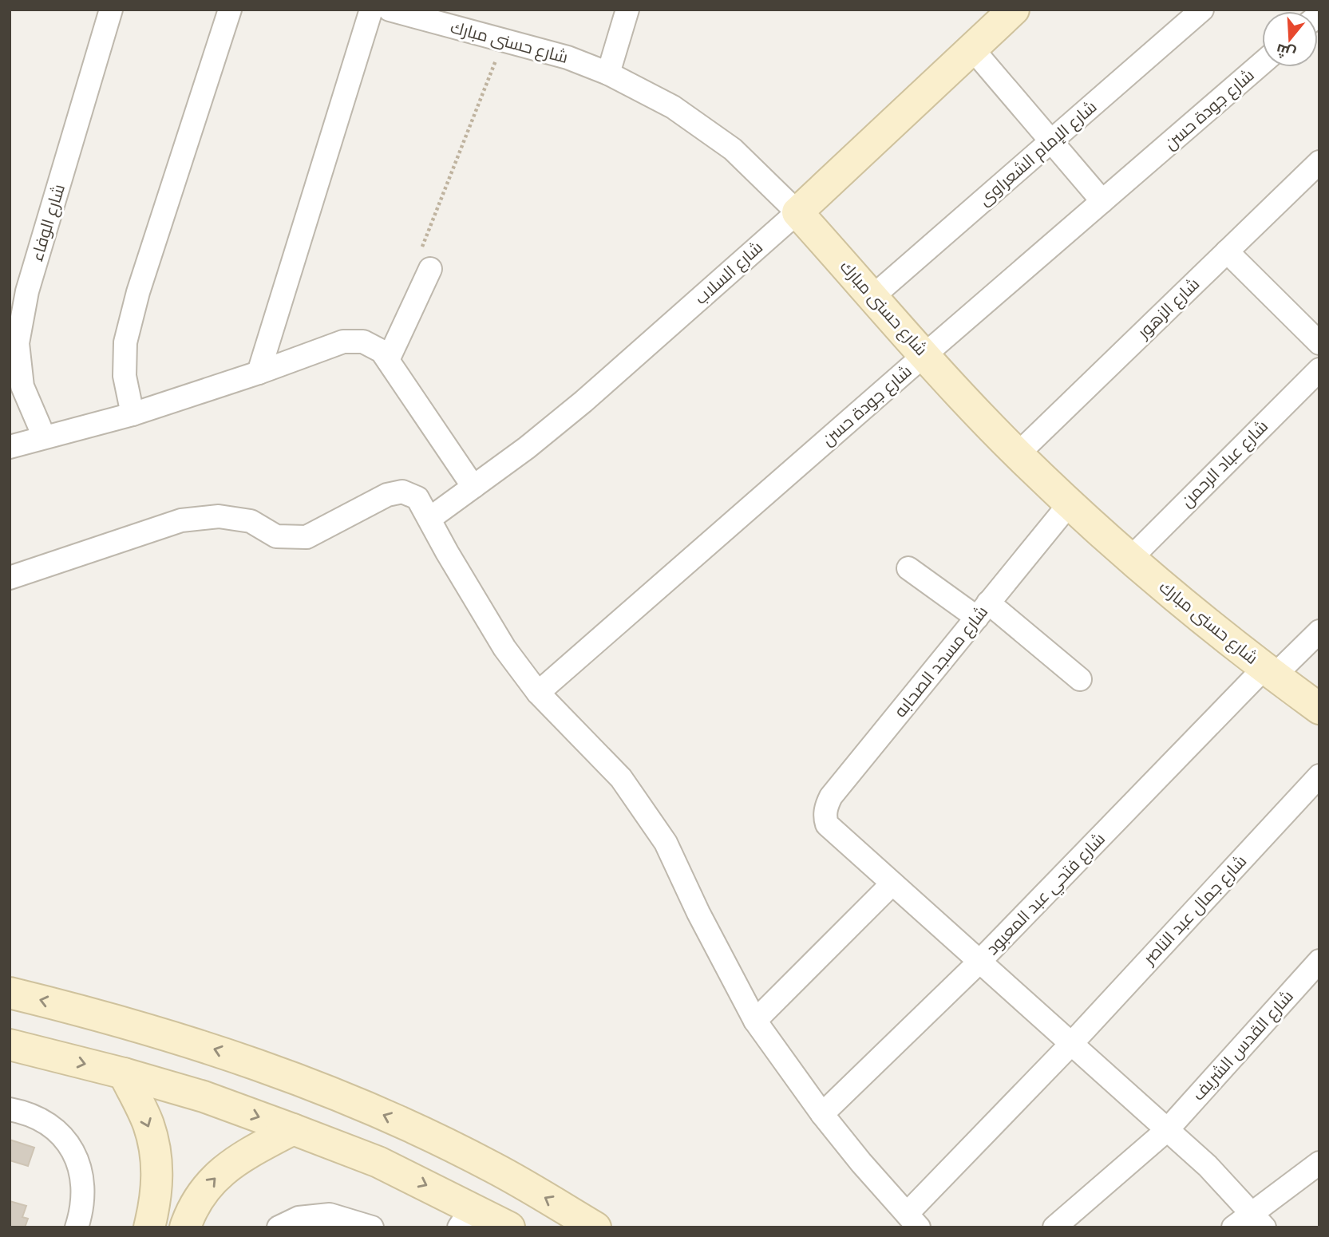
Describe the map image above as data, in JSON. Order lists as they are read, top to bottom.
{
  "streets": {
    "street": [
      "شارع حسنى مبارك",
      "شارع جودة حسن",
      "شارع الإمام الشعراوى",
      "شارع الوفاء",
      "شارع السلاب",
      "شارع الزهور",
      "شارع عباد الرحمن",
      "شارع مسجد الصحابه",
      "شارع فتحي عبد المعبود",
      "شارع جمال عبد الناصر",
      "شارع القدس الشريف"
    ]
  },
  "crossings": [
    ["شارع حسنى مبارك", "شارع جودة حسن"],
    ["شارع حسنى مبارك", "شارع الإمام الشعراوى"],
    ["شارع حسنى مبارك", "شارع السلاب"],
    ["شارع حسنى مبارك", "شارع الزهور"],
    ["شارع حسنى مبارك", "شارع عباد الرحمن"],
    ["شارع حسنى مبارك", "شارع مسجد الصحابه"],
    ["شارع حسنى مبارك", "شارع فتحي عبد المعبود"]
  ],
  "north": "bottom"
}
